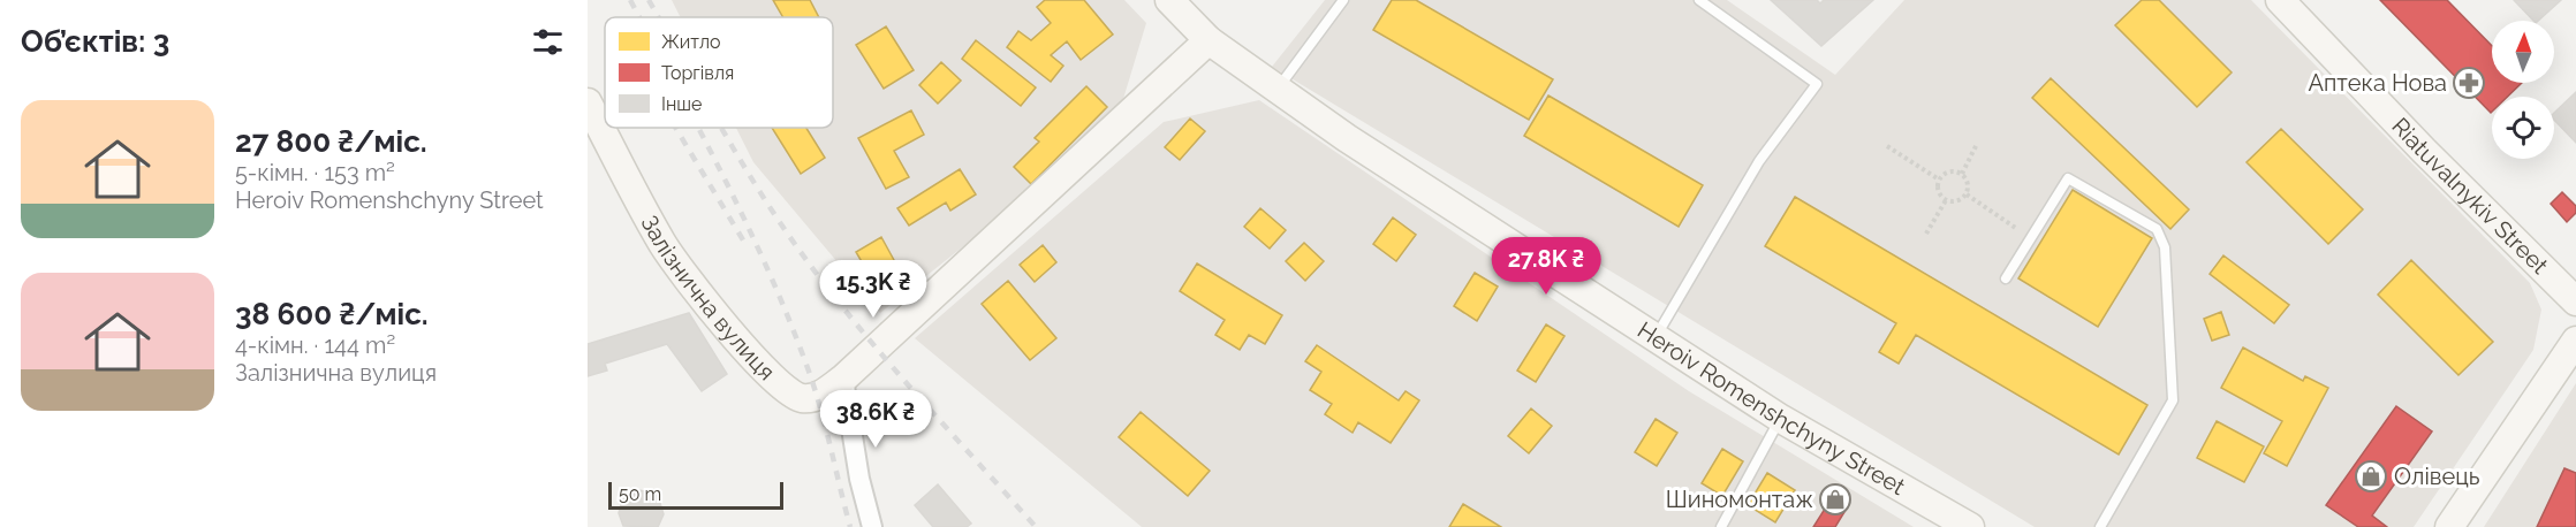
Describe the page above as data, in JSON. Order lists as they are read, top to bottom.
{
  "streets": {
    "street": ["Riatuvalnykiv Street", "Залізнична вулиця", "Heroiv Romenshchyny Street"]
  },
  "crossings": [
    ["Залізнична вулиця", "Heroiv Romenshchyny Street"]
  ],
  "places": {
    "pharmacy": ["Аптека Нова"],
    "shop": ["Олівець", "Шиномонтаж"]
  },
  "legend": ["Житло", "Торгівля", "Інше"],
  "scale_bar": "50 m",
  "north": "top",
  "page": {
    "heading": "Об’єктів: 3",
    "list": [
      {
        "name": "27 800 ₴/міс.",
        "note": "5-кімн. · 153 m² · Heroiv Romenshchyny Street"
      },
      {
        "name": "38 600 ₴/міс.",
        "note": "4-кімн. · 144 m² · Залізнична вулиця"
      }
    ],
    "price": ["27.8K ₴", "15.3K ₴", "38.6K ₴"],
    "scale": "50 m"
  }
}
